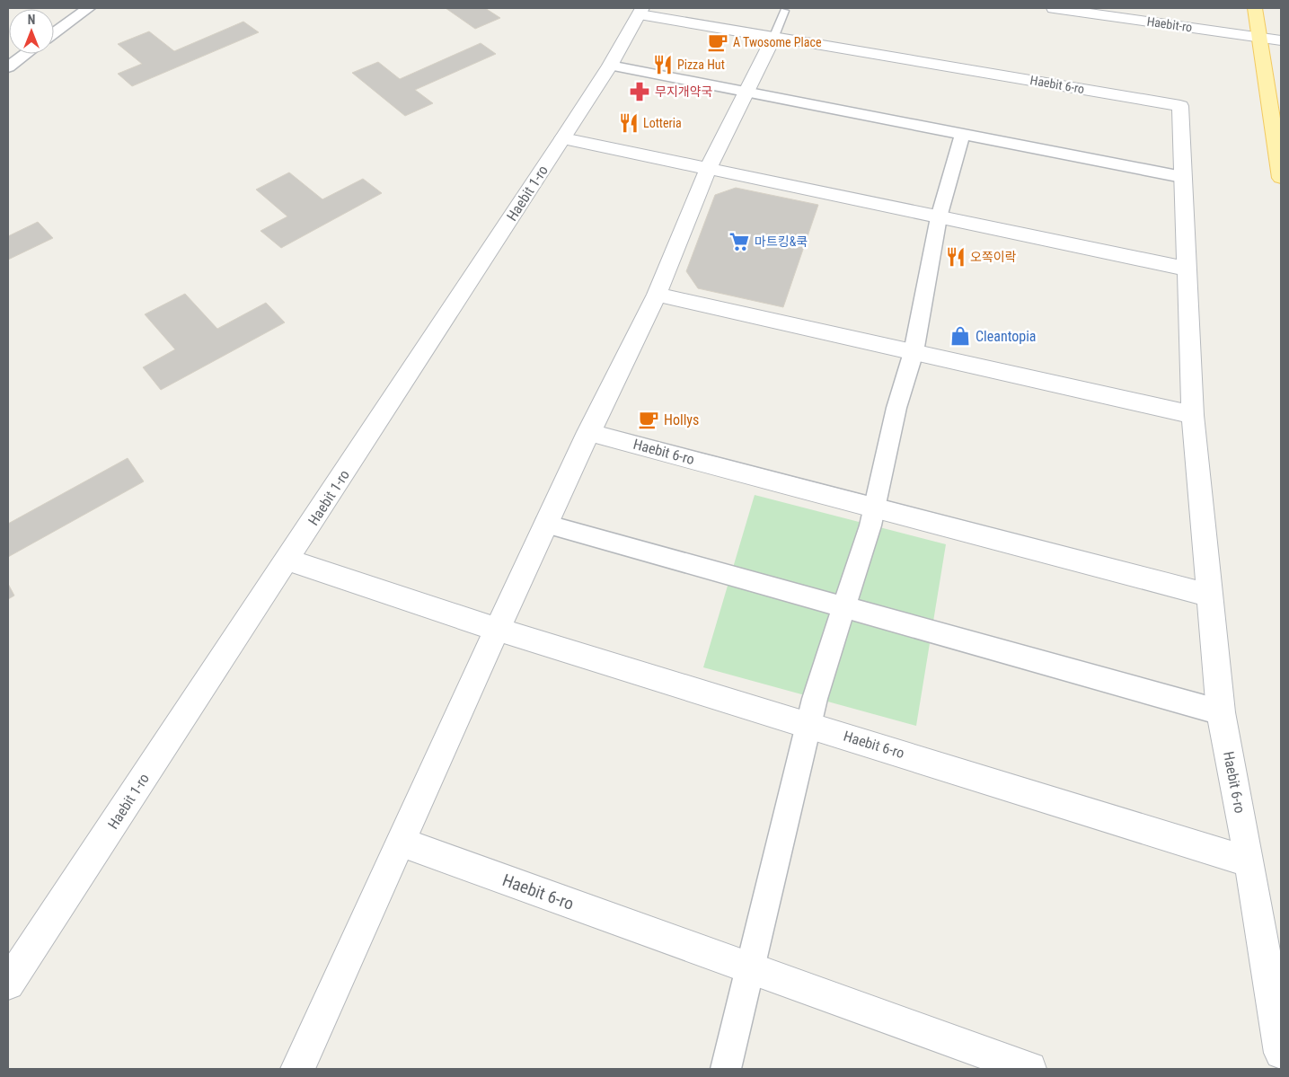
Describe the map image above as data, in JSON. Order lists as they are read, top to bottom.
{
  "streets": {
    "street": ["Haebit-ro", "Haebit 6-ro", "Haebit 1-ro"]
  },
  "crossings": [
    ["Haebit 6-ro", "Haebit 1-ro"]
  ],
  "places": {
    "cafe": ["A Twosome Place", "Hollys"],
    "restaurant": ["Pizza Hut", "Lotteria", "오쪽이락"],
    "pharmacy": ["무지개약국"],
    "supermarket": ["마트킹&쿡"],
    "shop": ["Cleantopia"]
  },
  "north": "top"
}
